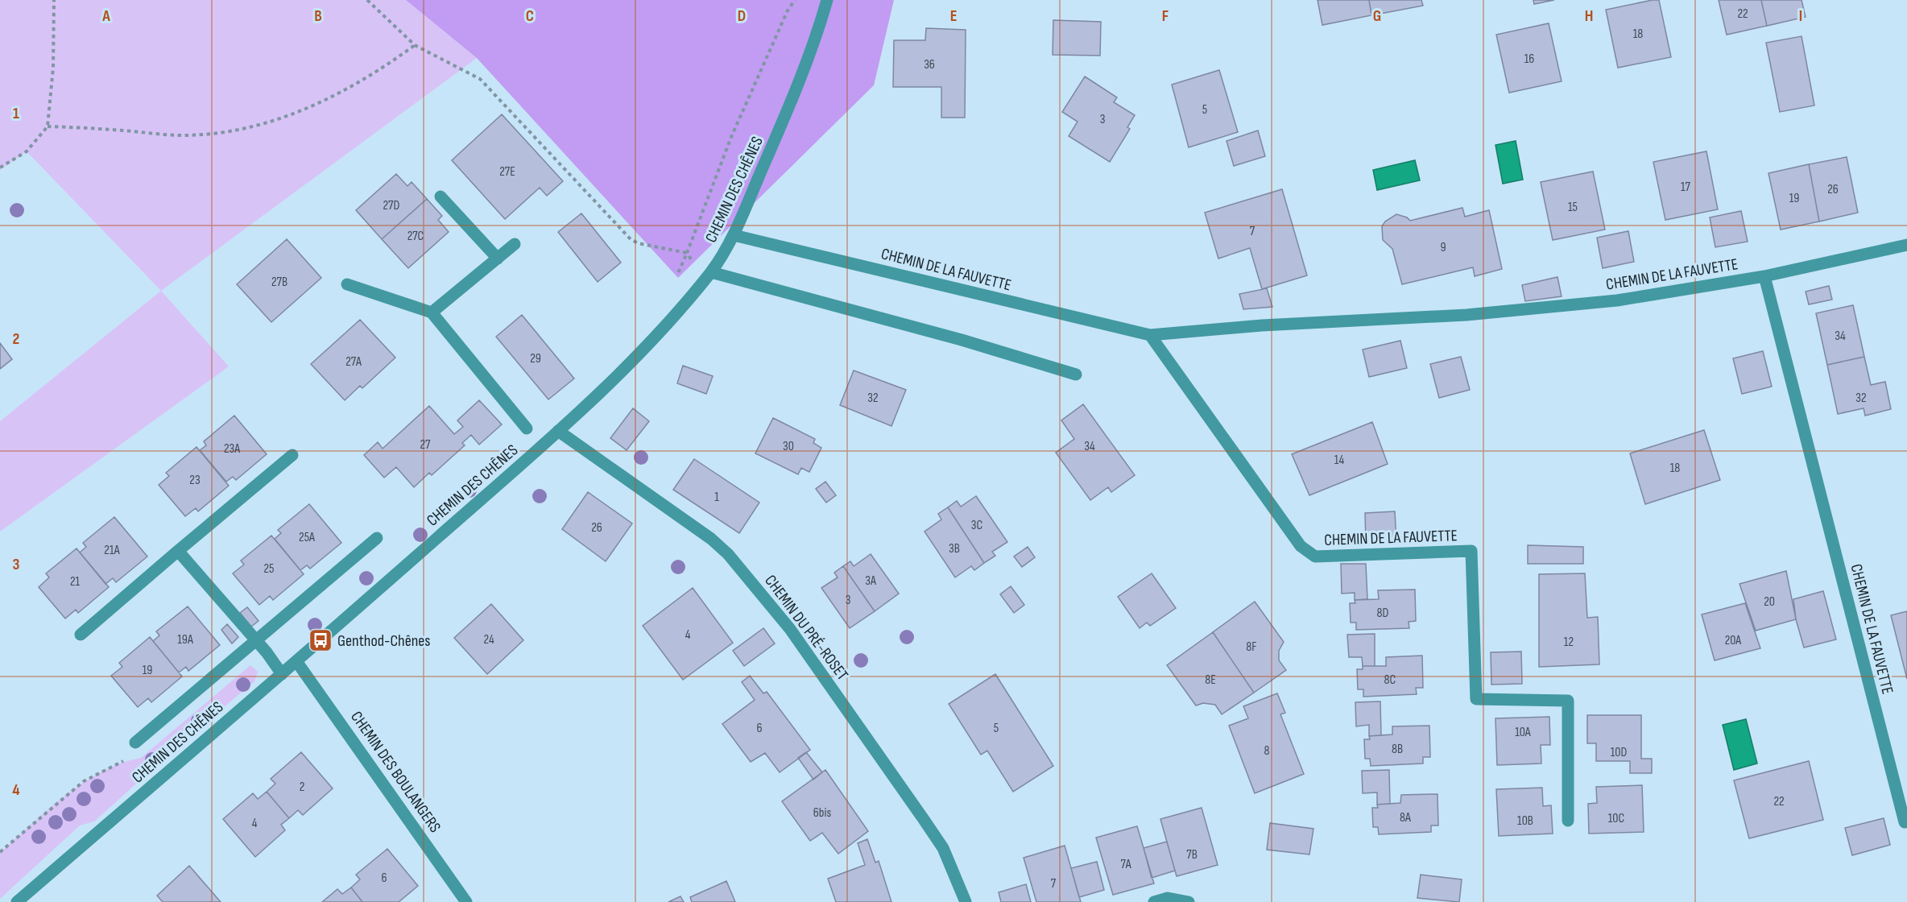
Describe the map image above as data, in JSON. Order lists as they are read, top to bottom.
{
  "streets": {
    "street": [
      "CHEMIN DES CHÊNES",
      "CHEMIN DE LA FAUVETTE",
      "CHEMIN DU PRÉ-ROSET",
      "CHEMIN DES BOULANGERS"
    ]
  },
  "crossings": [
    ["CHEMIN DES CHÊNES", "CHEMIN DE LA FAUVETTE"],
    ["CHEMIN DES CHÊNES", "CHEMIN DU PRÉ-ROSET"],
    ["CHEMIN DES CHÊNES", "CHEMIN DES BOULANGERS"]
  ],
  "places": {
    "bus stop": ["Genthod-Chênes"]
  },
  "house_numbers": [
    "22",
    "18",
    "16",
    "36",
    "5",
    "3",
    "27E",
    "17",
    "26",
    "19",
    "27D",
    "15",
    "7",
    "27C",
    "9",
    "27B",
    "34",
    "29",
    "27A",
    "32",
    "32",
    "27",
    "30",
    "34",
    "23A",
    "14",
    "18",
    "23",
    "1",
    "3C",
    "26",
    "25A",
    "3B",
    "21A",
    "25",
    "3A",
    "21",
    "3",
    "20",
    "8D",
    "4",
    "19A",
    "24",
    "20A",
    "12",
    "8F",
    "19",
    "8E",
    "8C",
    "6",
    "5",
    "10A",
    "8B",
    "8",
    "10D",
    "2",
    "22",
    "6bis",
    "8A",
    "10C",
    "10B",
    "4",
    "7B",
    "7A",
    "6",
    "7"
  ],
  "grid": {
    "columns": [
      "A",
      "B",
      "C",
      "D",
      "E",
      "F",
      "G",
      "H",
      "I"
    ],
    "rows": [
      "1",
      "2",
      "3",
      "4"
    ]
  }
}
